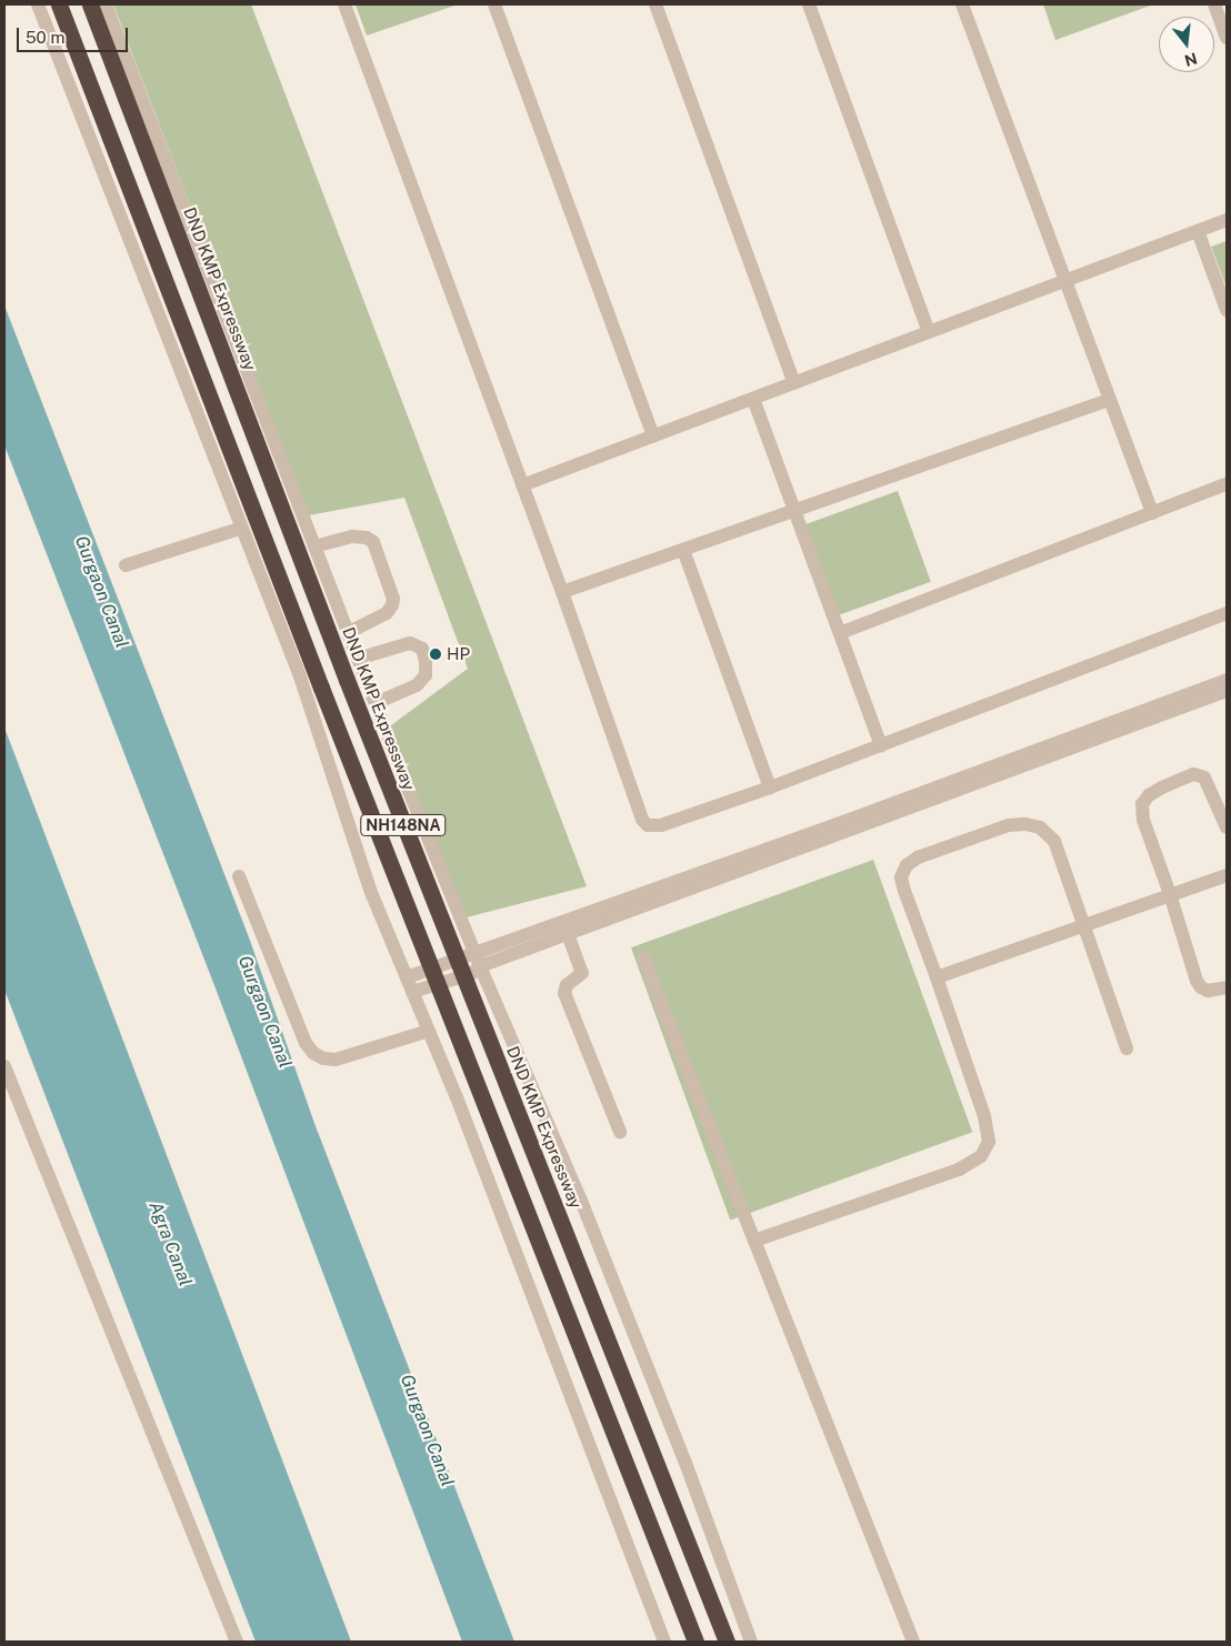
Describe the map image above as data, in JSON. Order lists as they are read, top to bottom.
{
  "streets": {
    "highway": ["DND KMP Expressway", "NH148NA"]
  },
  "water": ["Gurgaon Canal", "Agra Canal"],
  "places": ["HP"],
  "scale_bar": "50 m",
  "north": "bottom"
}
